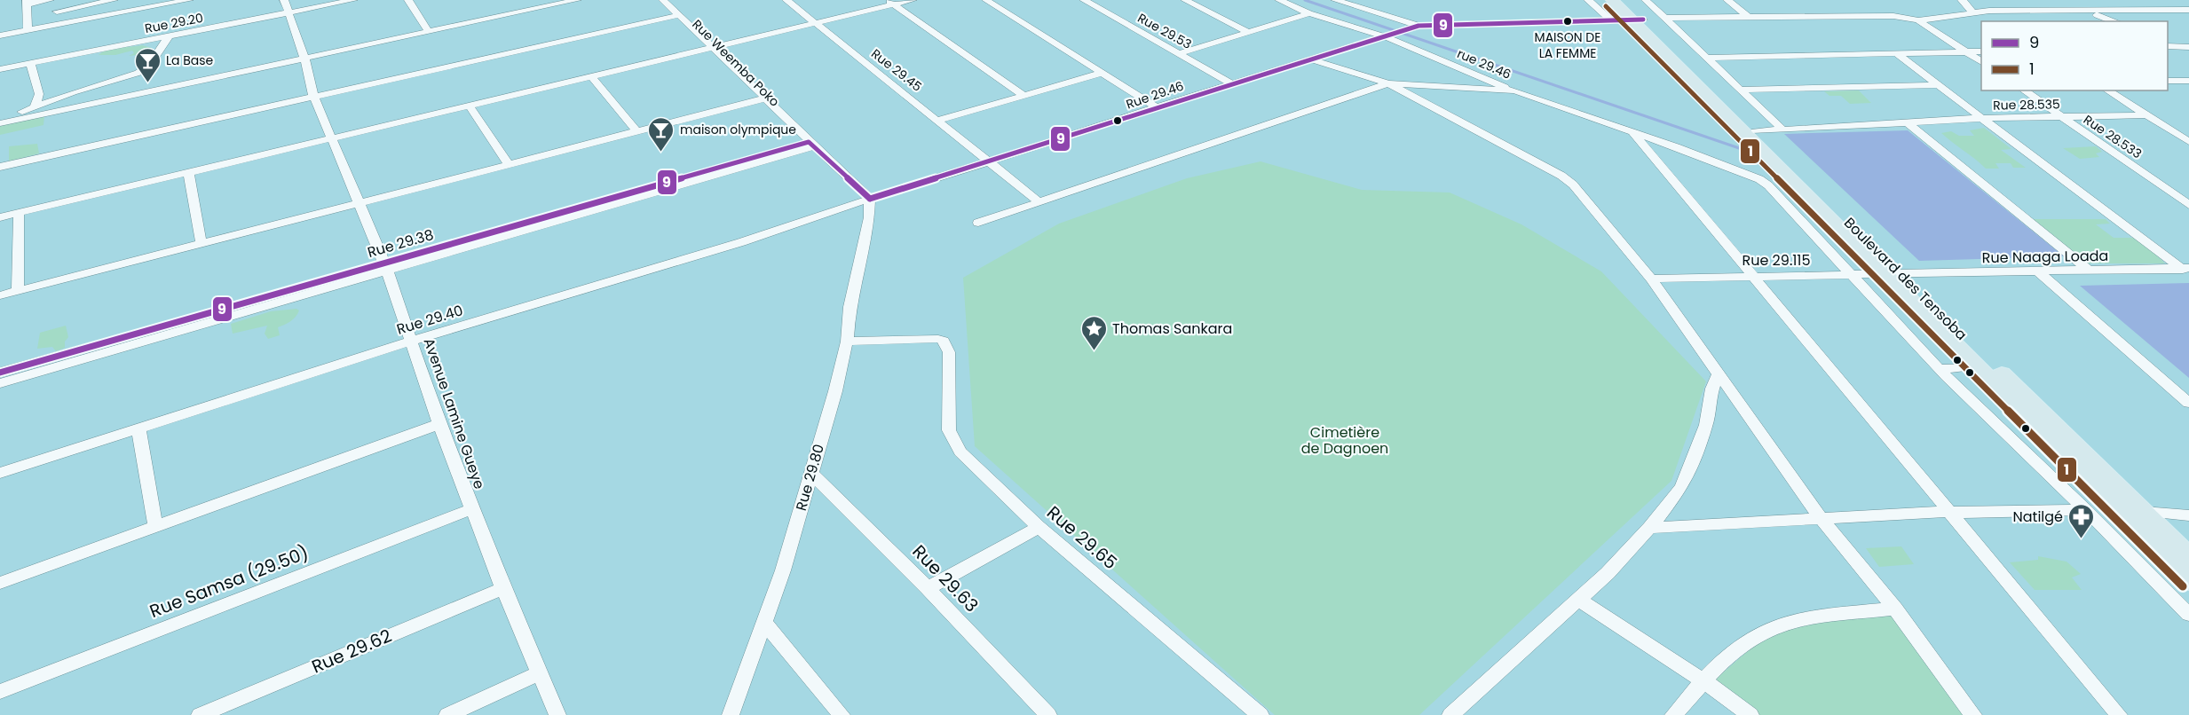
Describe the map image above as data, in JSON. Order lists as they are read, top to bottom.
{
  "streets": {
    "main road": ["Boulevard des Tensoba"],
    "street": [
      "Rue 29.20",
      "Rue 29.53",
      "Rue Weemba Poko",
      "rue 29.46",
      "Rue 29.45",
      "Rue 29.46",
      "Rue 28.535",
      "Rue 28.533",
      "Rue 29.38",
      "Rue Naaga Loada",
      "Rue 29.115",
      "Rue 29.40",
      "Avenue Lamine Gueye",
      "Rue 29.80",
      "Rue 29.65",
      "Rue 29.63",
      "Rue Samsa (29.50)",
      "Rue 29.62"
    ]
  },
  "crossings": [
    ["Rue 29.20", "Avenue Lamine Gueye"],
    ["Rue 29.53", "Rue 29.46"],
    ["Rue Weemba Poko", "Rue 29.46"],
    ["Rue Weemba Poko", "Rue 29.40"],
    ["Rue Weemba Poko", "Rue 29.80"],
    ["rue 29.46", "Rue 29.46"],
    ["Rue 29.45", "Rue 29.46"],
    ["Rue 29.46", "Rue 29.40"],
    ["Rue 29.46", "Rue 29.80"],
    ["Rue 28.535", "Rue 28.533"],
    ["Rue 28.535", "Boulevard des Tensoba"],
    ["Rue 29.38", "Avenue Lamine Gueye"],
    ["Rue Naaga Loada", "Rue 29.115"],
    ["Rue Naaga Loada", "Boulevard des Tensoba"],
    ["Rue 29.115", "Boulevard des Tensoba"],
    ["Rue 29.40", "Avenue Lamine Gueye"],
    ["Rue 29.40", "Rue 29.80"],
    ["Avenue Lamine Gueye", "Rue Samsa (29.50)"],
    ["Avenue Lamine Gueye", "Rue 29.62"],
    ["Rue 29.80", "Rue 29.65"],
    ["Rue 29.80", "Rue 29.63"]
  ],
  "parks": ["Cimetière de Dagnoen"],
  "places": {
    "other": ["MAISON DE LA FEMME"],
    "bar": ["La Base", "maison olympique"],
    "place": ["Thomas Sankara"],
    "pharmacy": ["Natilgé"]
  },
  "lines": ["transit line 1", "transit line 9"],
  "legend": ["9", "1"]
}
